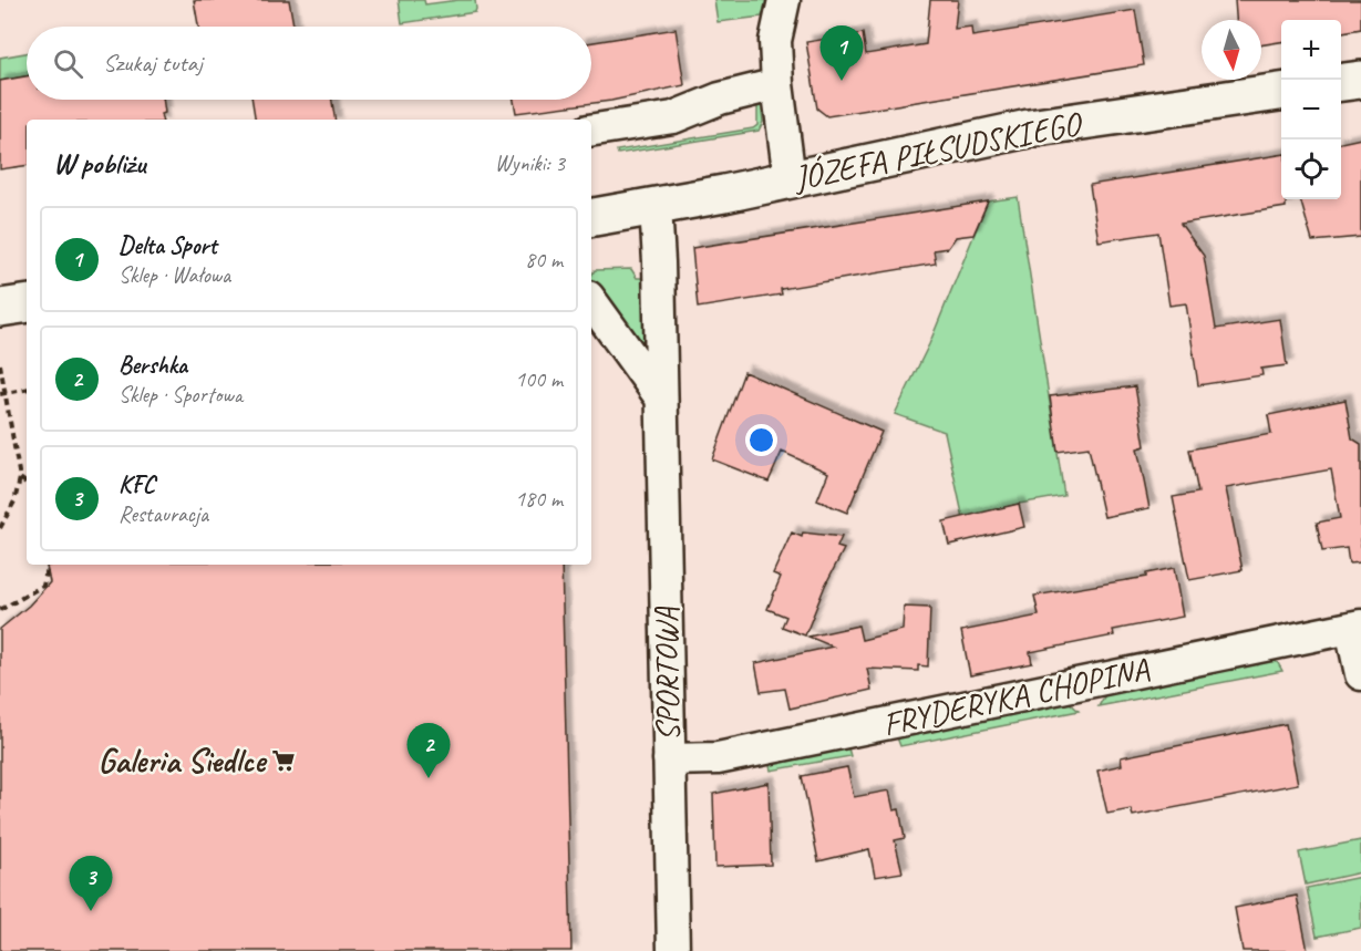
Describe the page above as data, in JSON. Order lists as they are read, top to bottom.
{
  "streets": {
    "main road": ["JÓZEFA PIŁSUDSKIEGO"],
    "street": ["SPORTOWA", "FRYDERYKA CHOPINA"]
  },
  "crossings": [
    ["JÓZEFA PIŁSUDSKIEGO", "SPORTOWA"],
    ["SPORTOWA", "FRYDERYKA CHOPINA"]
  ],
  "places": {
    "supermarket": ["Galeria Siedlce"]
  },
  "north": "bottom",
  "page": {
    "map_buttons": ["+", "−"],
    "pins": ["1", "2", "3"],
    "search": "Szukaj tutaj",
    "heading": ["W pobliżu", "Wyniki: 3"],
    "list": [
      {
        "mark": "1",
        "name": "Delta Sport",
        "note": "Sklep · Wałowa",
        "value": "80 m"
      },
      {
        "mark": "2",
        "name": "Bershka",
        "note": "Sklep · Sportowa",
        "value": "100 m"
      },
      {
        "mark": "3",
        "name": "KFC",
        "note": "Restauracja",
        "value": "180 m"
      }
    ]
  }
}
